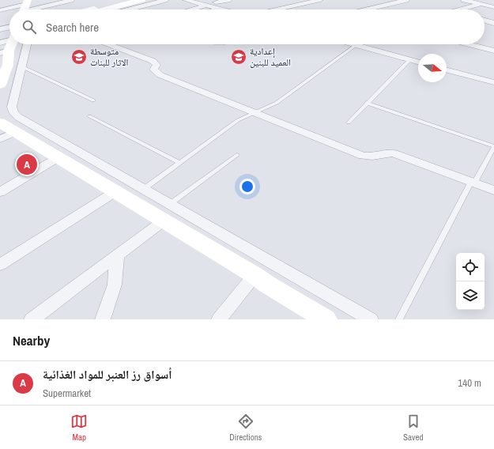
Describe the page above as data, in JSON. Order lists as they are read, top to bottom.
{
  "places": {
    "school or university": ["متوسطة الاثار للبنات", "إعدادية العميد للبنين"]
  },
  "north": "right",
  "page": {
    "search": "Search here",
    "pins": "A",
    "heading": "Nearby",
    "list": [
      {
        "mark": "A",
        "name": "أسواق رز العنبر للمواد الغذائية",
        "note": "Supermarket",
        "value": "140 m"
      }
    ],
    "nav": ["Map", "Directions", "Saved"]
  }
}
